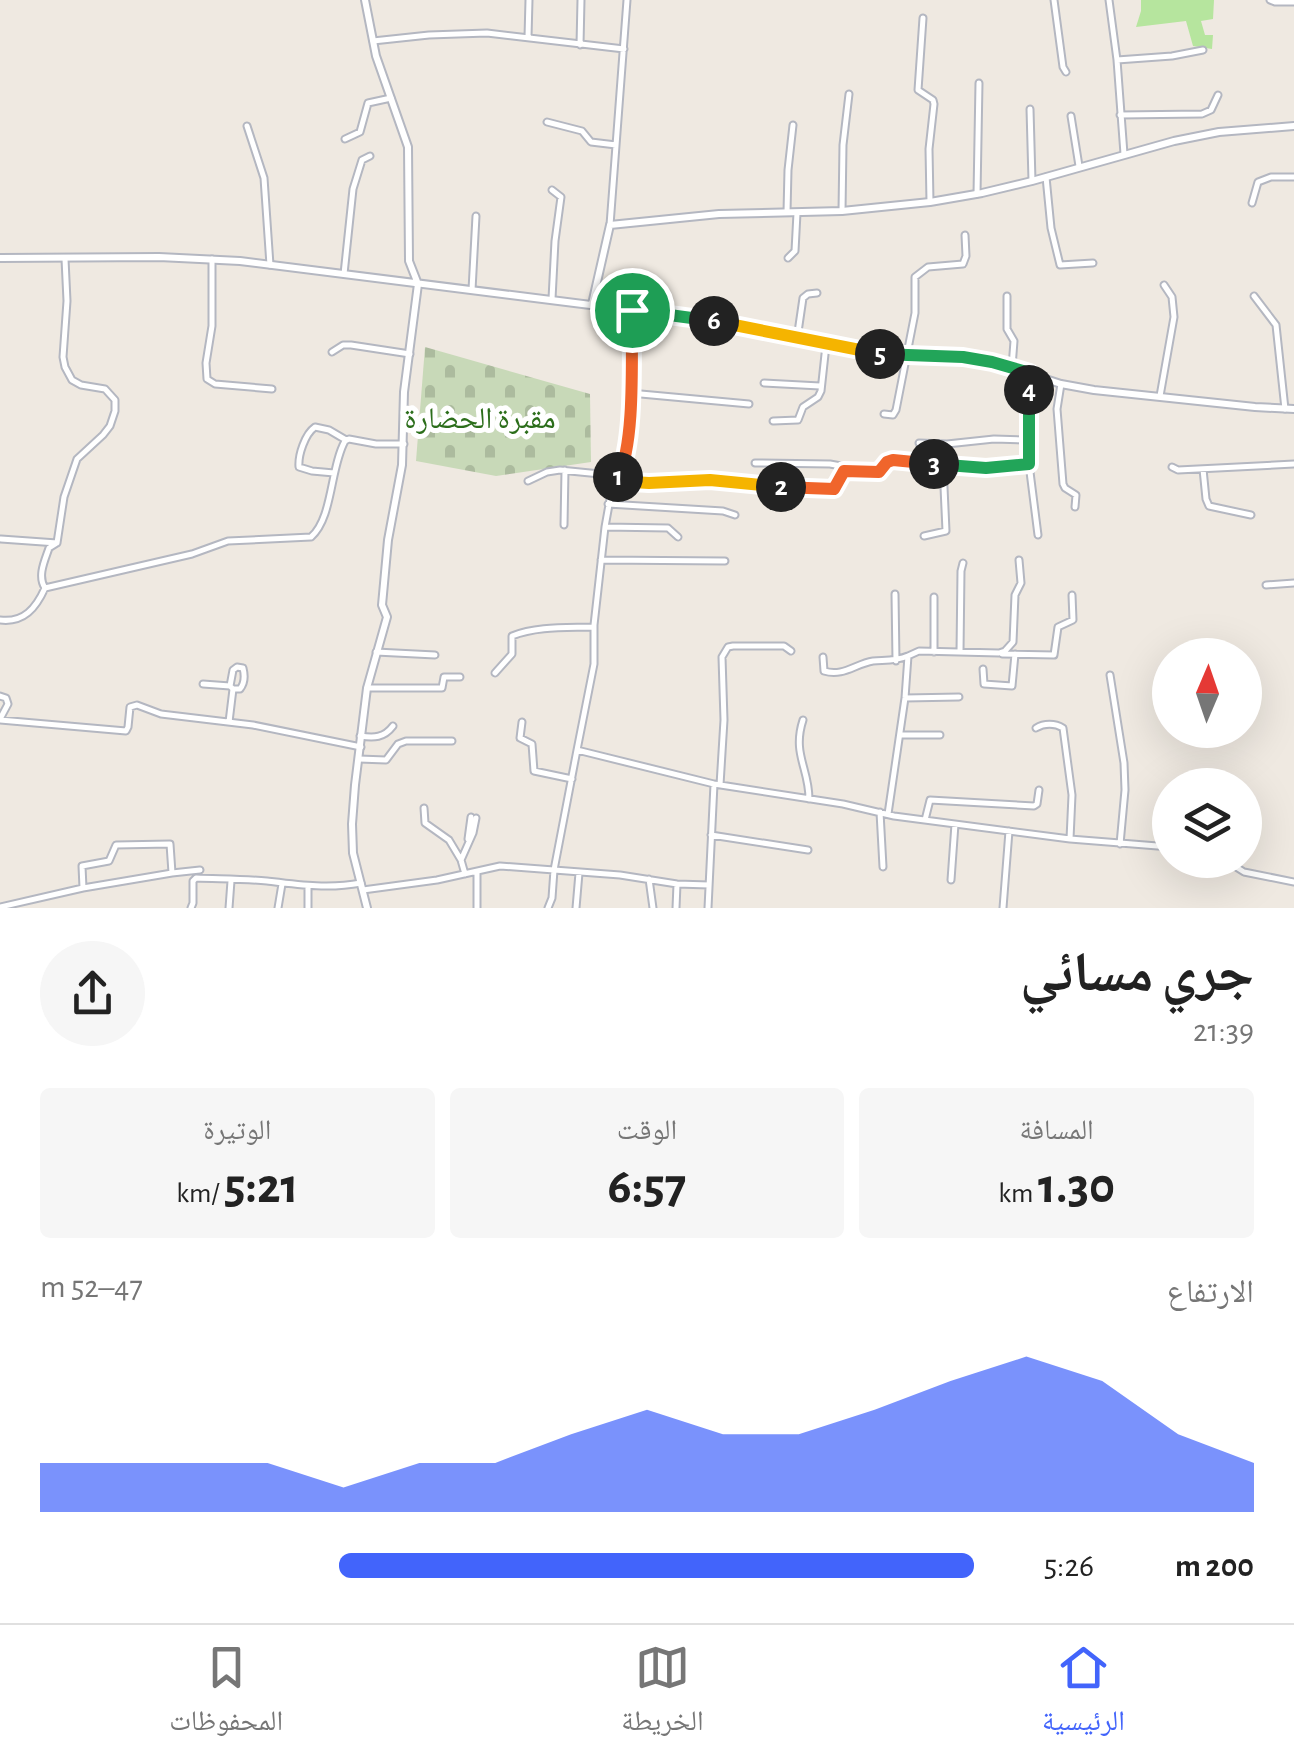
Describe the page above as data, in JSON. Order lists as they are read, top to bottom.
{
  "parks": ["مقبرة الحضارة"],
  "north": "top",
  "page": {
    "pins": [
      "6",
      "5",
      "4",
      "3",
      "1",
      "2"
    ],
    "heading": ["جري مسائي", "21:39"],
    "stats": [
      ["المسافة", "1.30 km"],
      ["الوقت", "6:57"],
      ["الوتيرة", "5:21 /km"]
    ],
    "chart": ["الارتفاع", "47–52 m"],
    "list": [
      {
        "name": "200 m",
        "note": "5:26"
      }
    ],
    "tabs": ["الرئيسية", "الخريطة", "المحفوظات"]
  }
}
